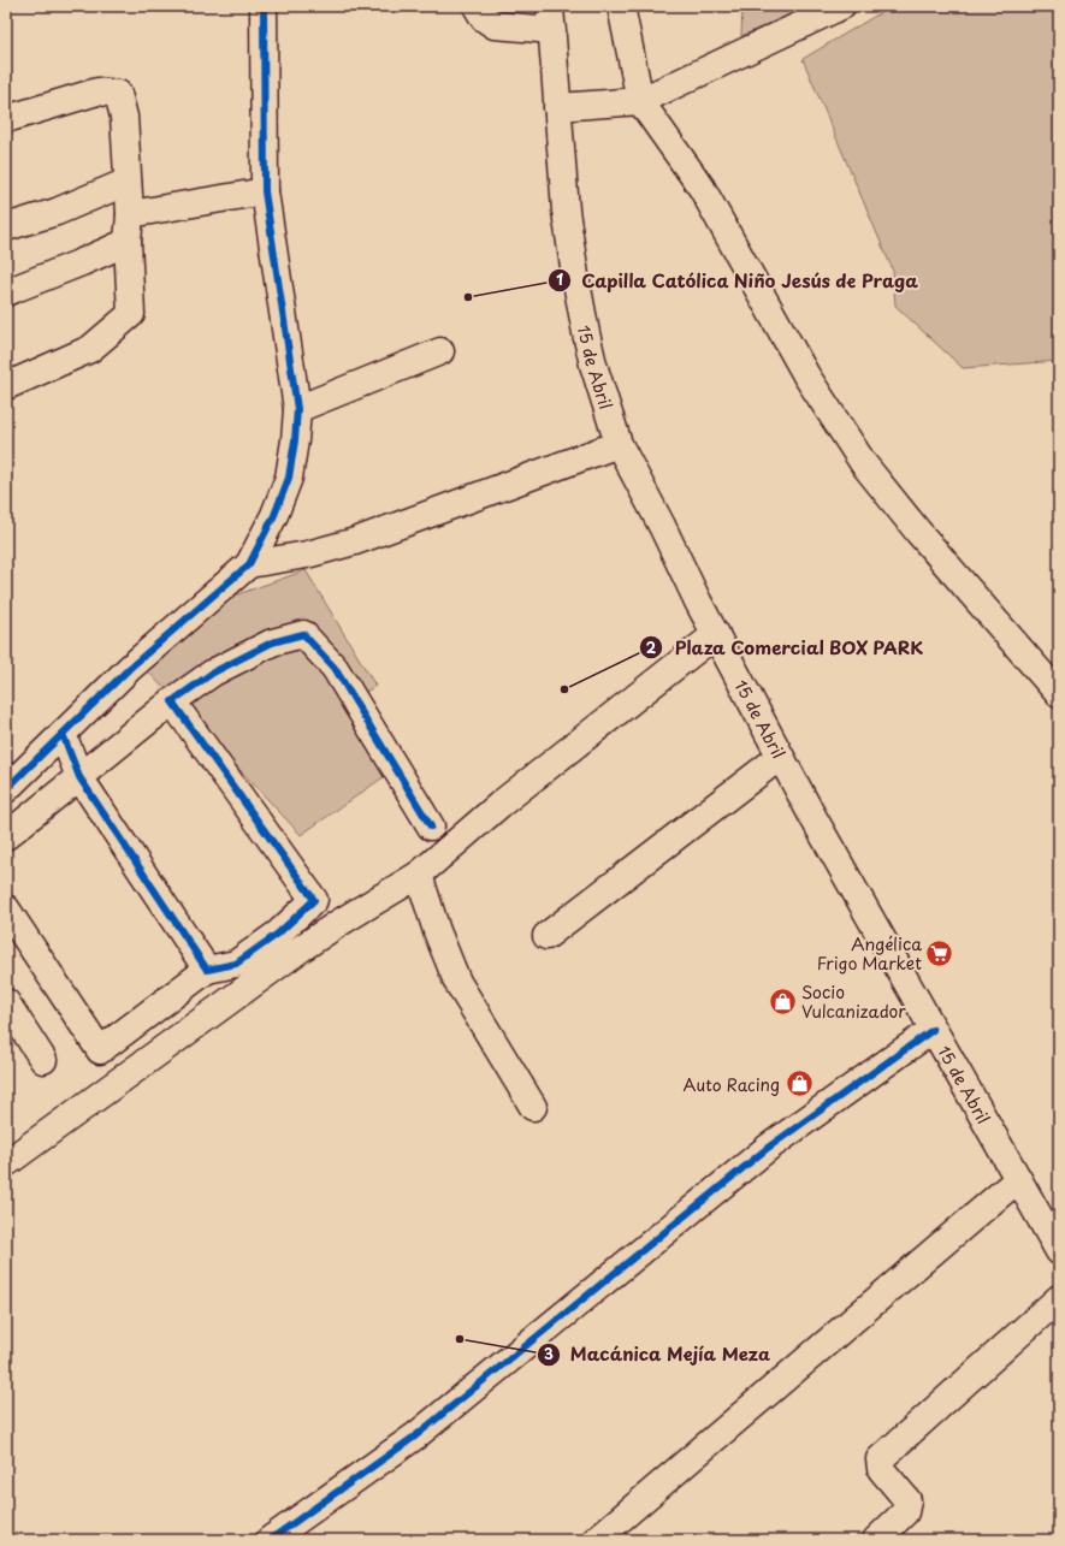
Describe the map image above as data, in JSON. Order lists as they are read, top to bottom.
{
  "streets": {
    "street": ["15 de Abril"]
  },
  "places": {
    "other": ["Capilla Católica Niño Jesús de Praga", "Plaza Comercial BOX PARK", "Macánica Mejía Meza"],
    "supermarket": ["Angélica Frigo Market"],
    "shop": ["Socio Vulcanizador", "Auto Racing"]
  }
}
